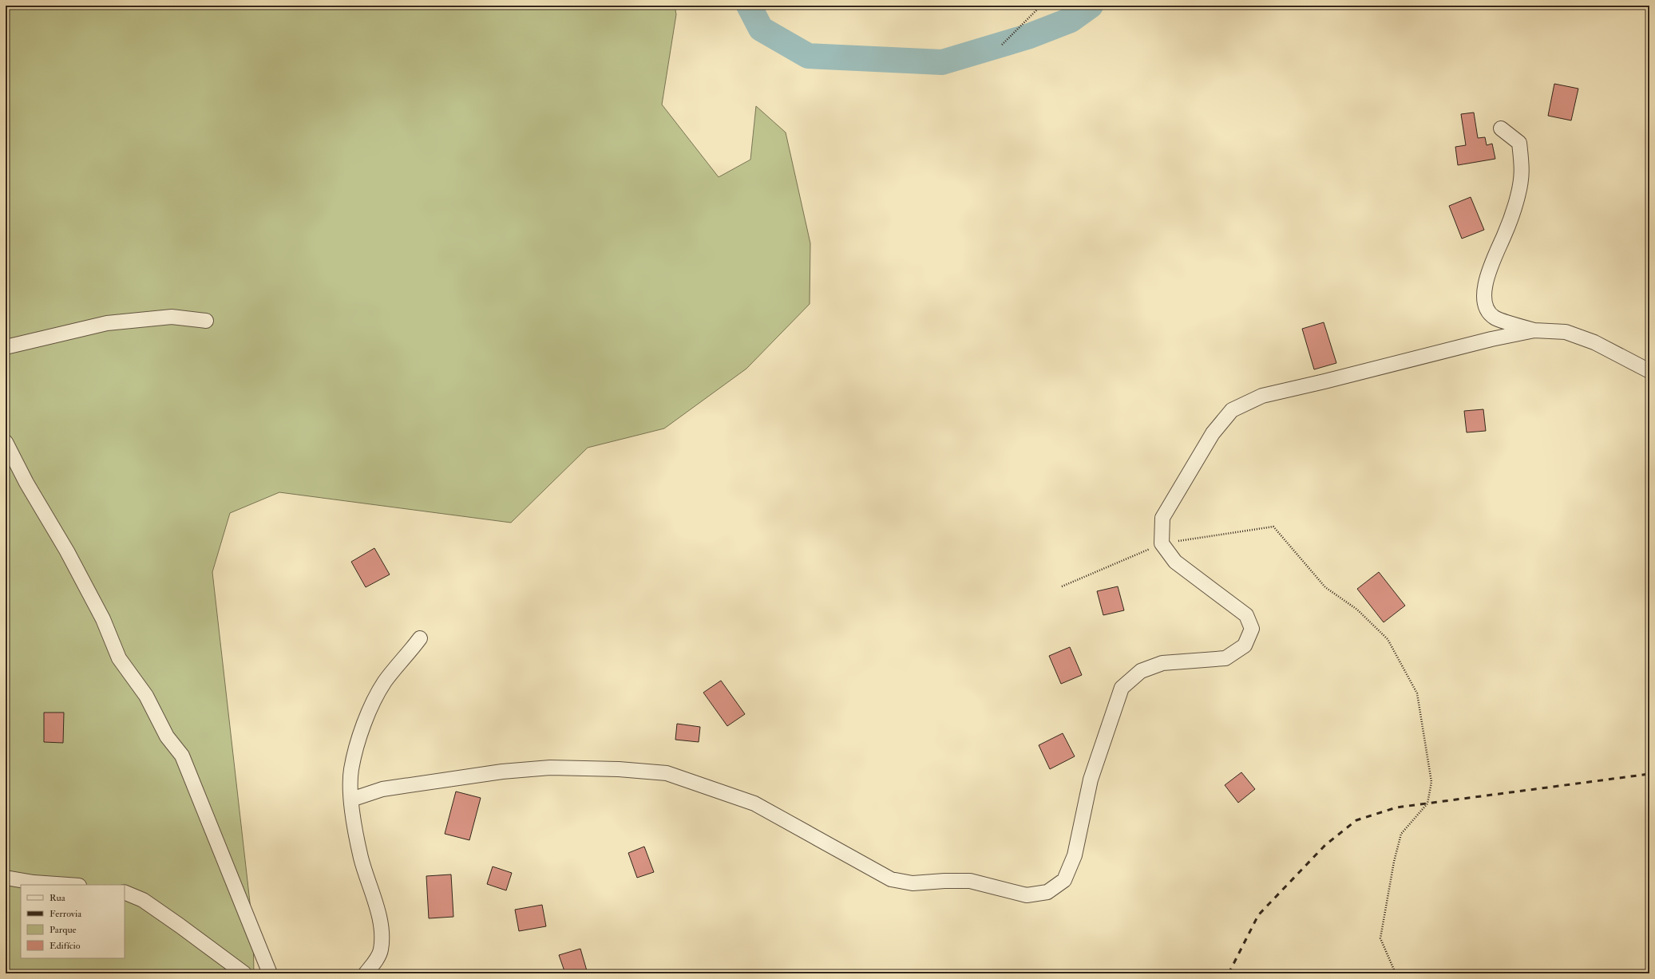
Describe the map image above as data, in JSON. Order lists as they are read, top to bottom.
{
  "legend": [
    "Rua",
    "Ferrovia",
    "Parque",
    "Edifício"
  ]
}
